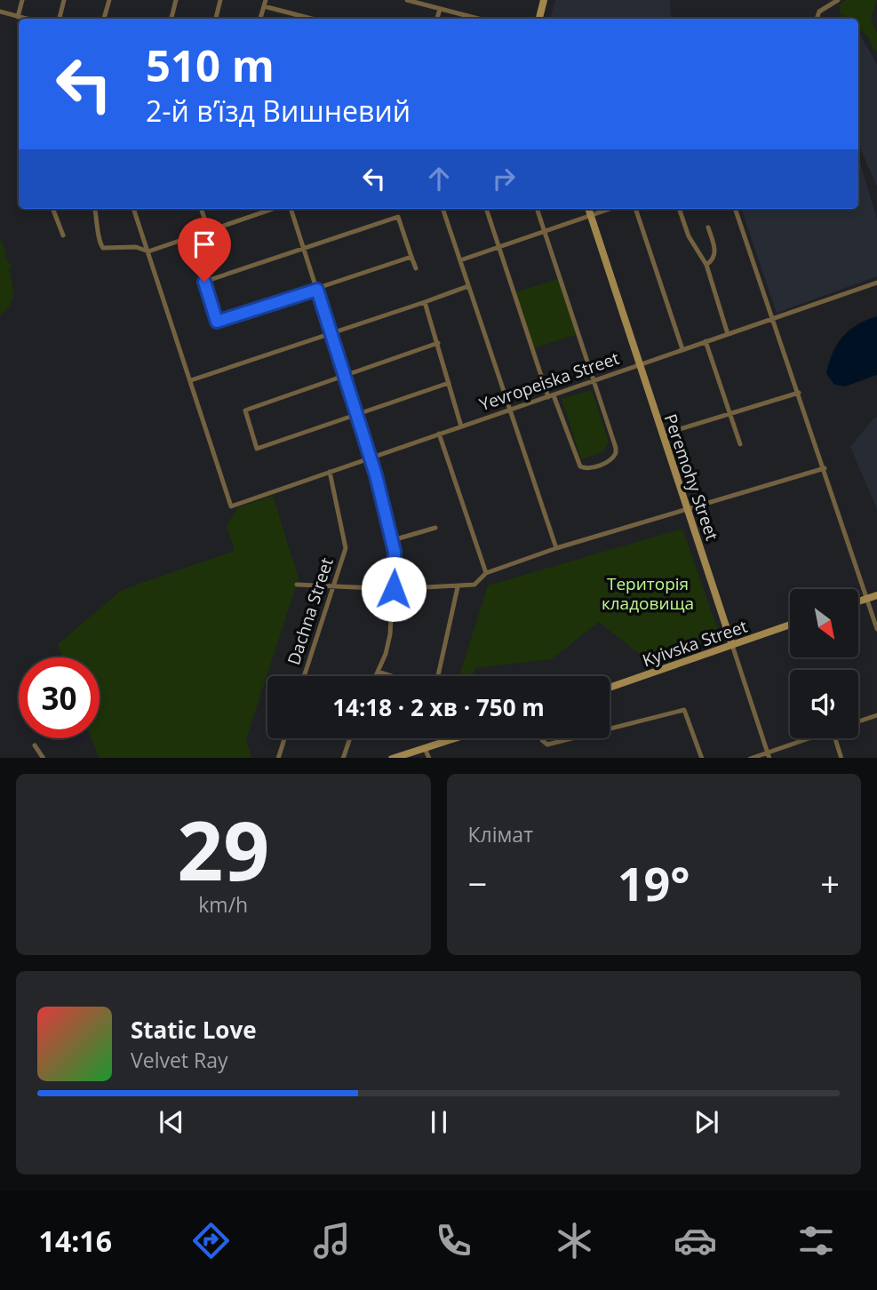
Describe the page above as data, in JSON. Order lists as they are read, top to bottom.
{
  "streets": {
    "street": [
      "Yevropeiska Street",
      "Peremohy Street",
      "Dachna Street",
      "Kyivska Street"
    ]
  },
  "crossings": [
    ["Yevropeiska Street", "Peremohy Street"],
    ["Yevropeiska Street", "Dachna Street"],
    ["Peremohy Street", "Kyivska Street"]
  ],
  "parks": ["Територія кладовища"],
  "north": "bottom right",
  "page": {
    "turn": ["510 m", "2-й вʼїзд Вишневий"],
    "limit": "30",
    "trip": "14:18 · 2 хв · 750 m",
    "tile": [
      ["29", "km/h"],
      "Клімат"
    ],
    "heat": ["−", "19°", "+"],
    "song": ["Static Love", "Velvet Ray"],
    "tabs": "14:16"
  }
}
